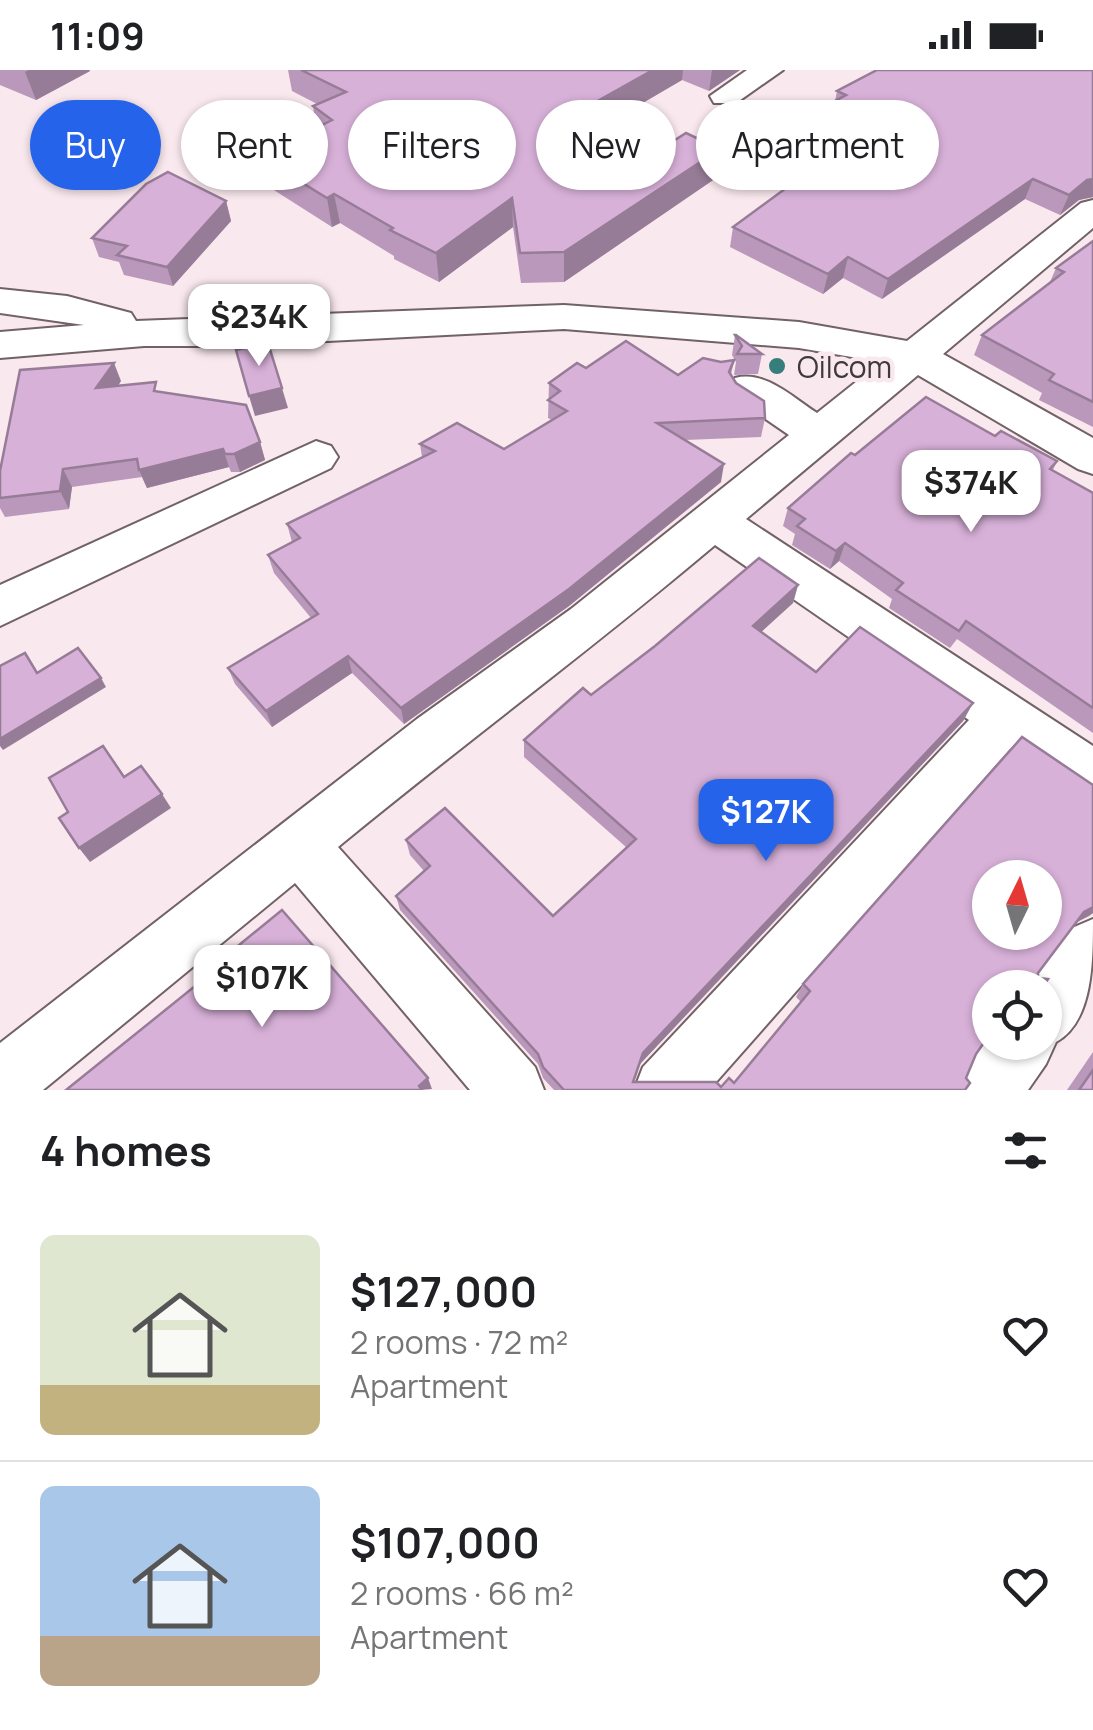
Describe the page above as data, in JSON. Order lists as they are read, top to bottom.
{
  "places": ["Oilcom"],
  "north": "top",
  "page": {
    "status": "11:09",
    "chip": [
      "Buy",
      "Rent",
      "Filters",
      "New",
      "Apartment"
    ],
    "price": [
      "$234K",
      "$374K",
      "$127K",
      "$107K"
    ],
    "heading": "4 homes",
    "list": [
      {
        "name": "$127,000",
        "note": "2 rooms · 72 m² · Apartment"
      },
      {
        "name": "$107,000",
        "note": "2 rooms · 66 m² · Apartment"
      }
    ]
  }
}
